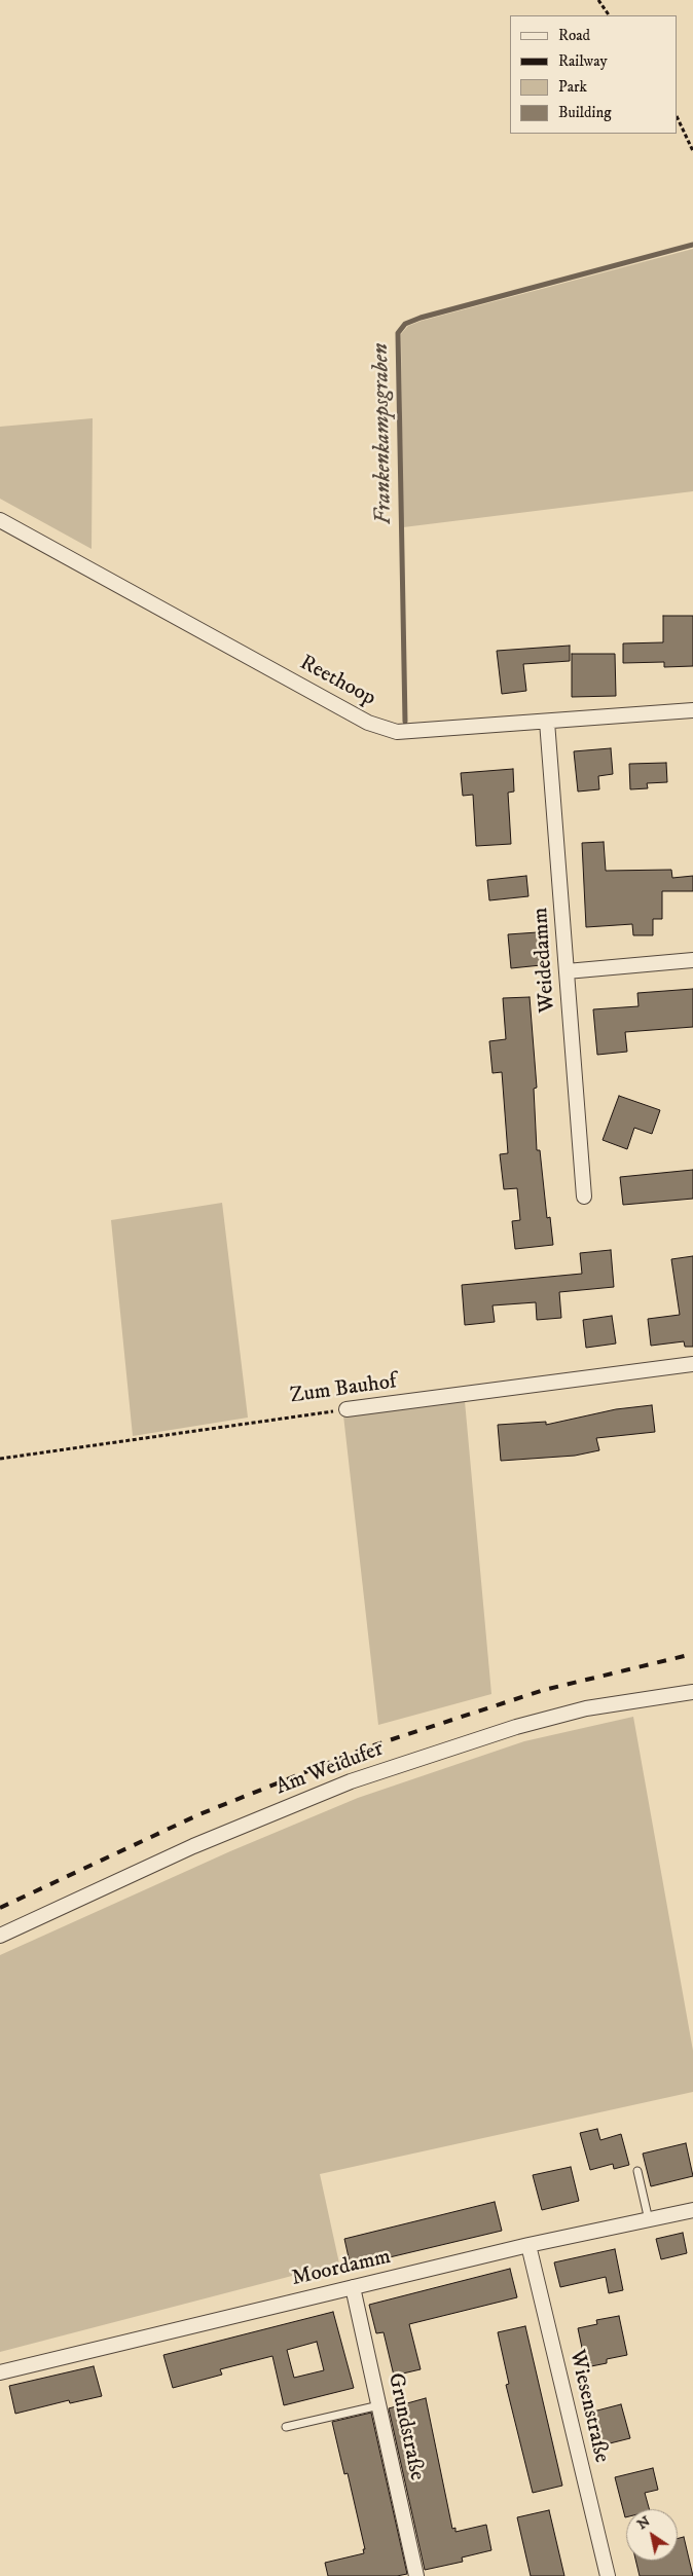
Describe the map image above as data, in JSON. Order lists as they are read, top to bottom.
{
  "streets": {
    "street": [
      "Reethoop",
      "Weidedamm",
      "Zum Bauhof",
      "Am Weidufer",
      "Moordamm",
      "Wiesenstraße",
      "Grundstraße"
    ]
  },
  "crossings": [
    ["Reethoop", "Weidedamm"],
    ["Moordamm", "Wiesenstraße"],
    ["Moordamm", "Grundstraße"]
  ],
  "water": ["Frankenkampsgraben"],
  "legend": [
    "Road",
    "Railway",
    "Park",
    "Building"
  ],
  "north": "top left"
}
